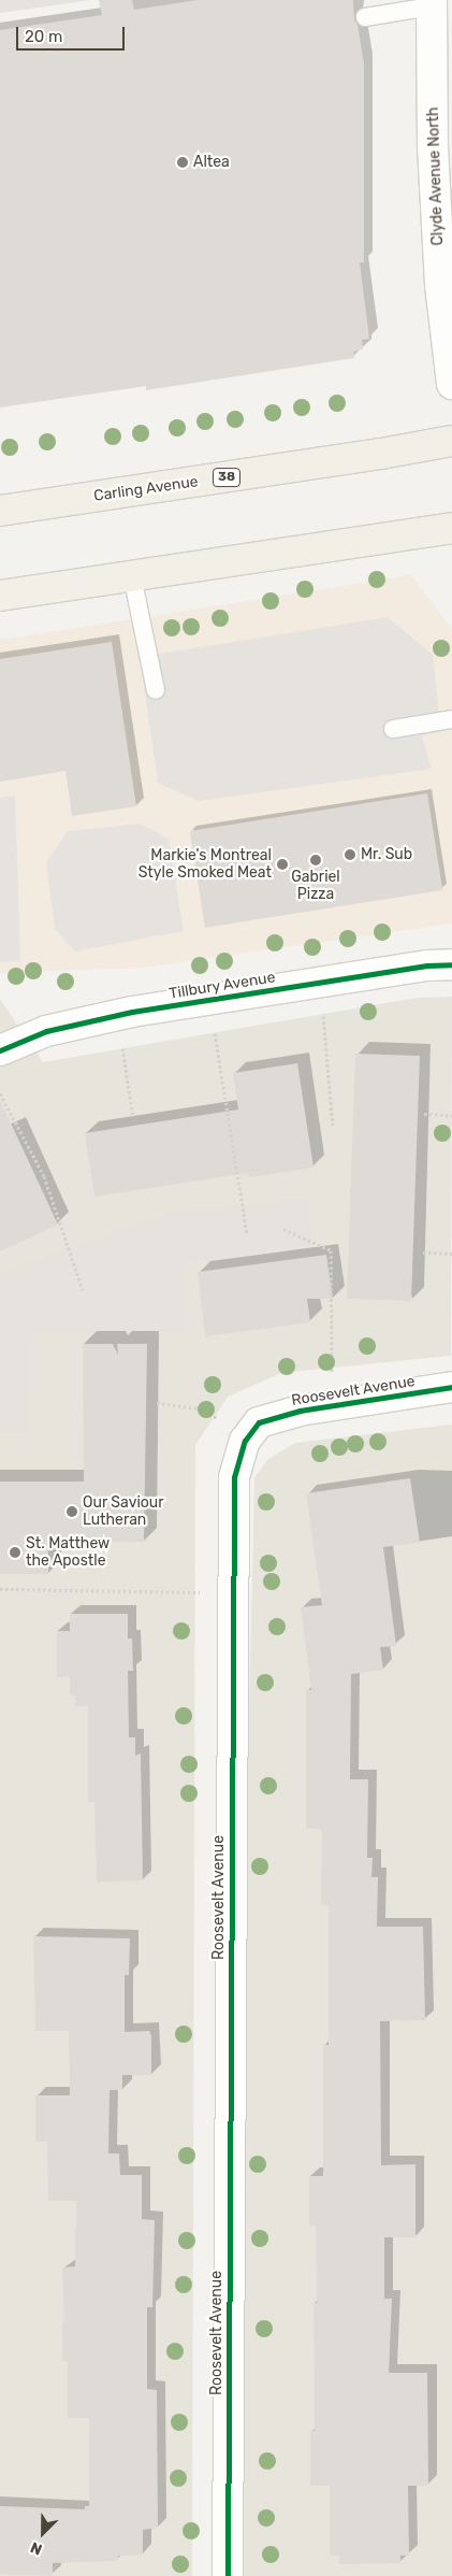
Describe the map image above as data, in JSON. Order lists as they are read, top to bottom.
{
  "streets": {
    "main road": ["38", "Carling Avenue"],
    "street": ["Clyde Avenue North", "Tillbury Avenue", "Roosevelt Avenue"]
  },
  "places": [
    "Altea",
    "Mr. Sub",
    "Gabriel Pizza",
    "Markie's Montreal Style Smoked Meat",
    "Our Saviour Lutheran",
    "St. Matthew the Apostle"
  ],
  "scale_bar": "20 m",
  "north": "bottom left"
}
